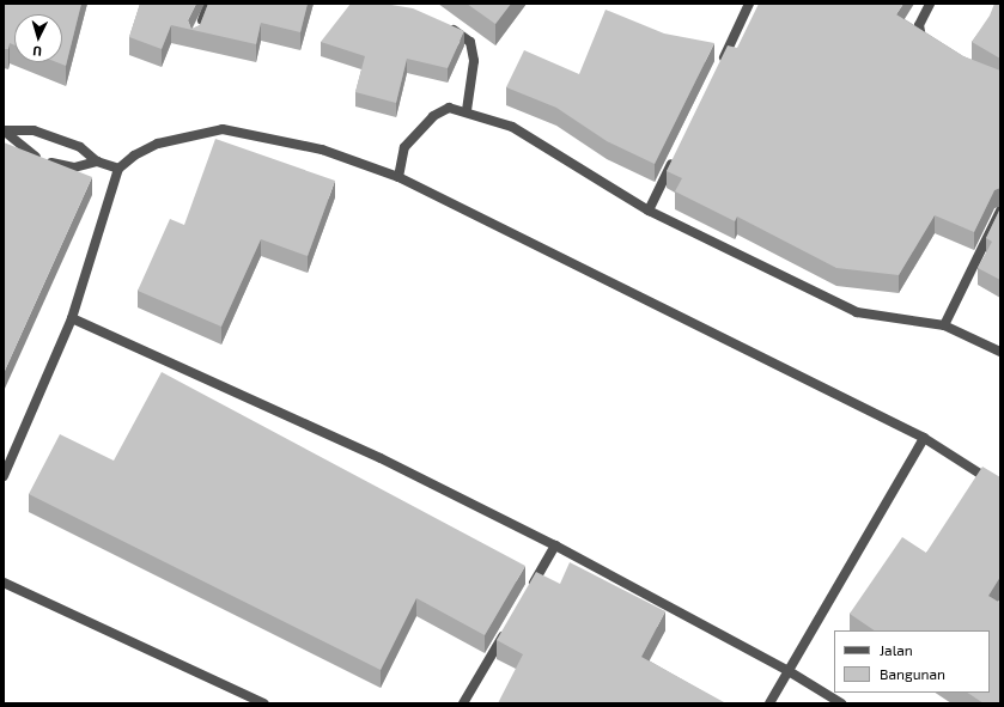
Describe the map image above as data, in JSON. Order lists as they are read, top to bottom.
{
  "legend": ["Jalan", "Bangunan"],
  "north": "bottom"
}
